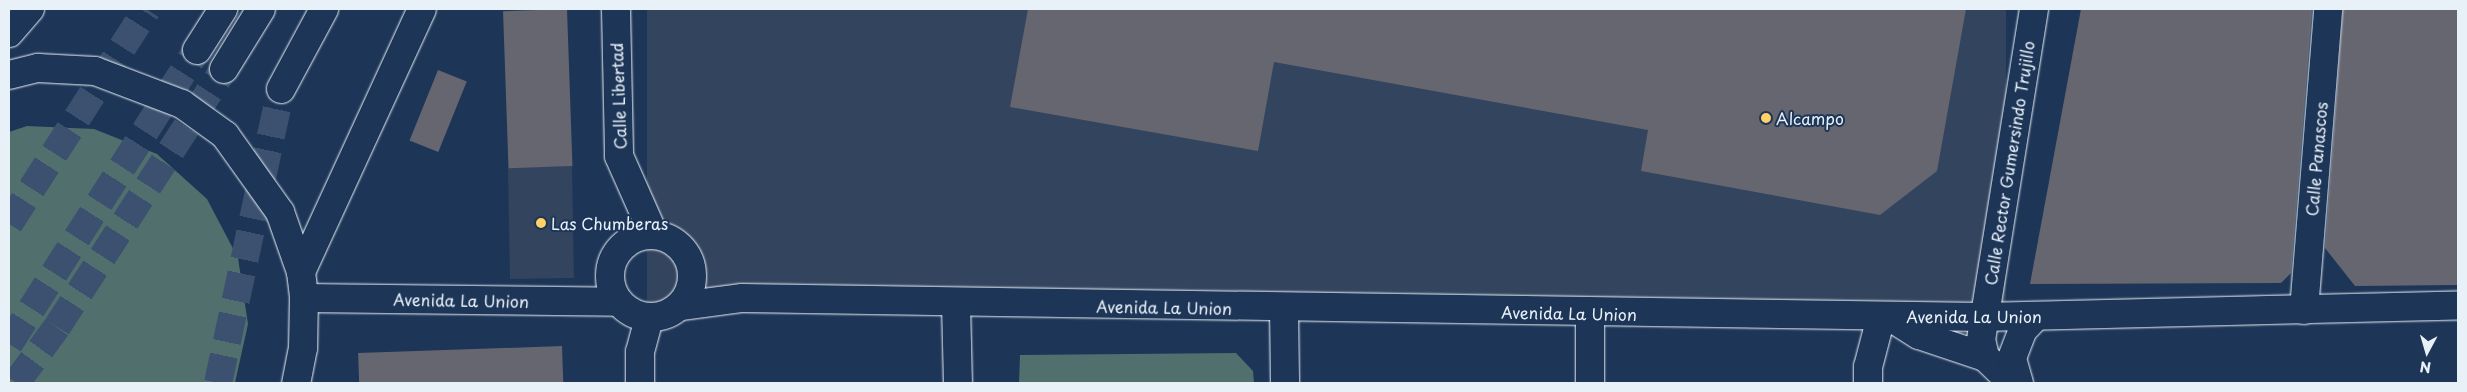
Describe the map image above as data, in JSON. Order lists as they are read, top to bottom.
{
  "streets": {
    "main road": [
      "Calle Libertad",
      "Calle Panascos",
      "Calle Rector Gumersindo Trujillo",
      "Avenida La Union"
    ]
  },
  "crossings": [
    ["Calle Libertad", "Avenida La Union"],
    ["Calle Panascos", "Avenida La Union"],
    ["Calle Rector Gumersindo Trujillo", "Avenida La Union"]
  ],
  "places": ["Alcampo", "Las Chumberas"],
  "north": "bottom"
}
